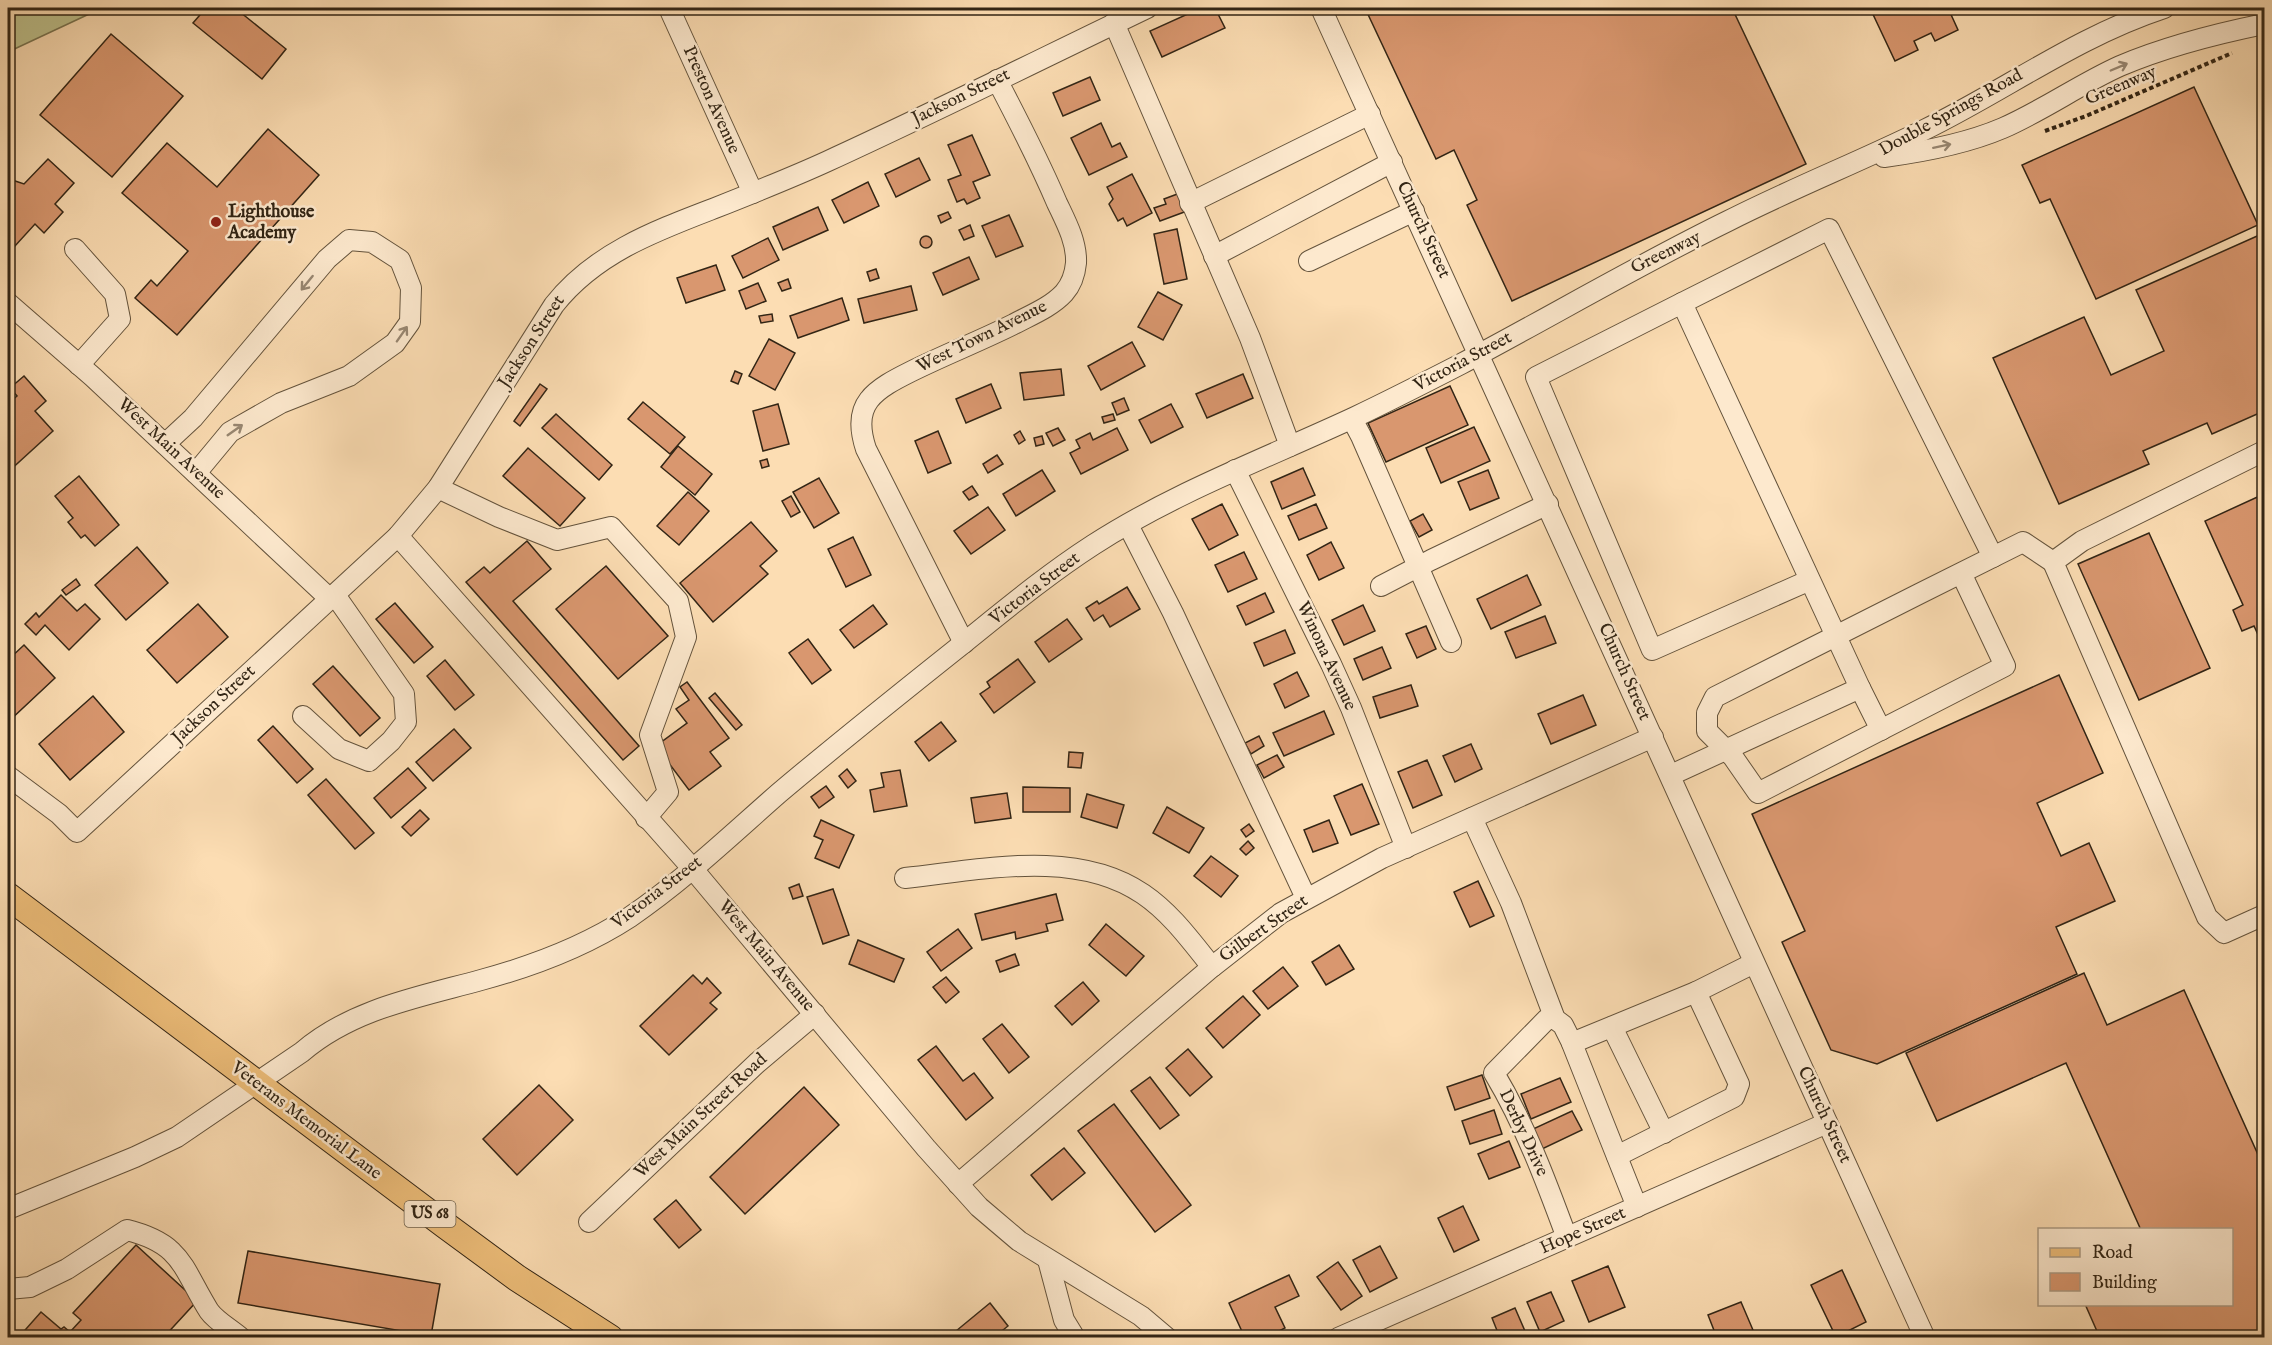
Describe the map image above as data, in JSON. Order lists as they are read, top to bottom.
{
  "streets": {
    "main road": ["Veterans Memorial Lane", "US 68"],
    "street": [
      "Jackson Street",
      "Preston Avenue",
      "Double Springs Road",
      "Church Street",
      "West Town Avenue",
      "Victoria Street",
      "West Main Avenue",
      "Winona Avenue",
      "Gilbert Street",
      "West Main Street Road",
      "Derby Drive",
      "Hope Street"
    ],
    "path": ["Greenway"]
  },
  "crossings": [
    ["Jackson Street", "Preston Avenue"],
    ["Jackson Street", "West Town Avenue"],
    ["Jackson Street", "West Main Avenue"],
    ["Double Springs Road", "Victoria Street"],
    ["Church Street", "Victoria Street"],
    ["Church Street", "Gilbert Street"],
    ["Church Street", "Hope Street"],
    ["West Town Avenue", "Victoria Street"],
    ["Victoria Street", "West Main Avenue"],
    ["Victoria Street", "Winona Avenue"],
    ["Victoria Street", "Veterans Memorial Lane"],
    ["West Main Avenue", "Gilbert Street"],
    ["West Main Avenue", "West Main Street Road"],
    ["Winona Avenue", "Gilbert Street"],
    ["Derby Drive", "Hope Street"]
  ],
  "places": ["Lighthouse Academy"],
  "legend": ["Road", "Building"]
}
